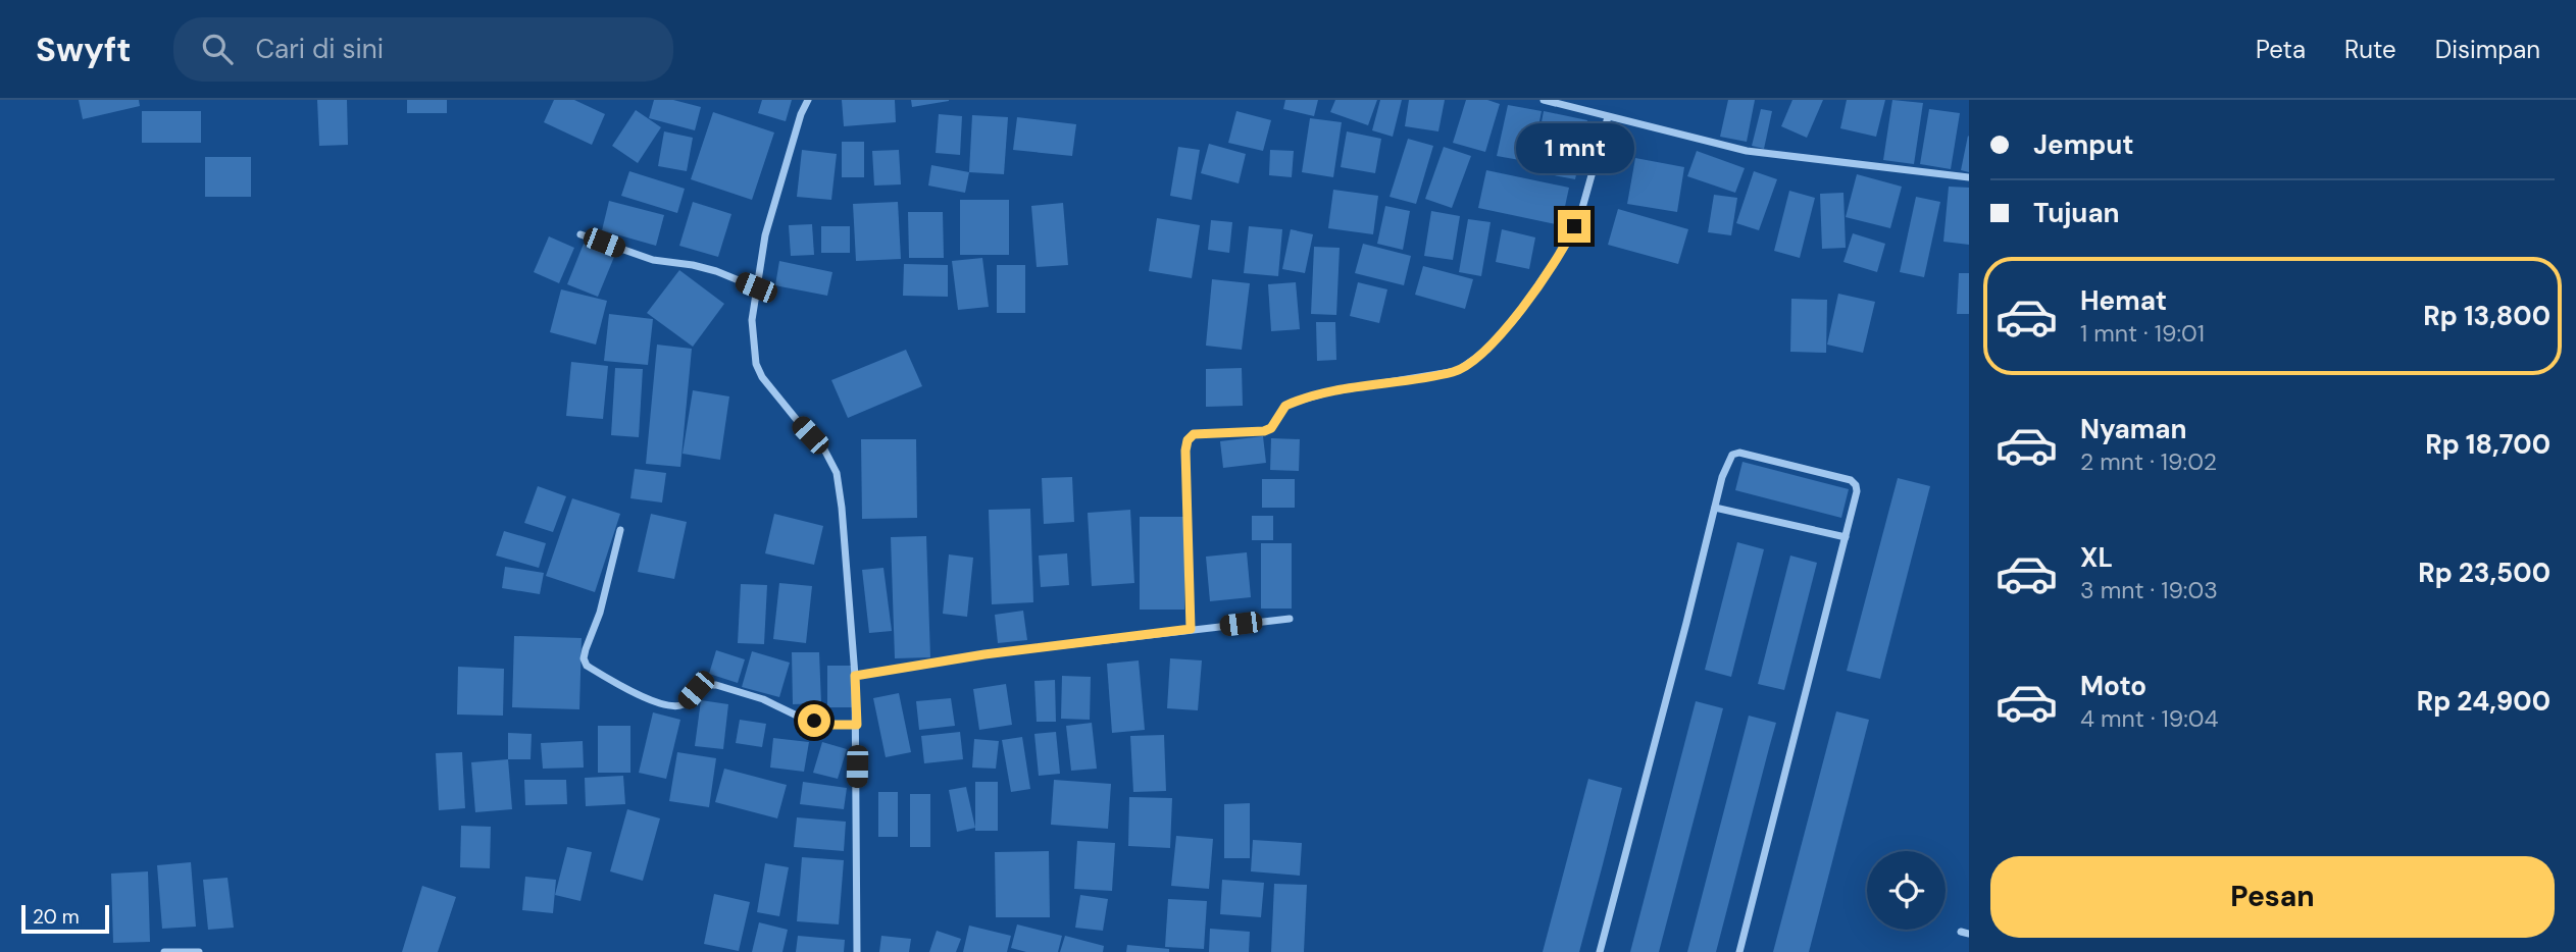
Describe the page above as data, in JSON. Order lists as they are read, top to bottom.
{
  "scale_bar": "20 m",
  "page": {
    "header": "Swyft",
    "search": "Cari di sini",
    "nav": ["Peta", "Rute", "Disimpan"],
    "banner": ["Jemput", "Tujuan"],
    "bubble": "1 mnt",
    "list": [
      {
        "name": "Hemat",
        "note": "1 mnt · 19:01",
        "value": "Rp 13,800"
      },
      {
        "name": "Nyaman",
        "note": "2 mnt · 19:02",
        "value": "Rp 18,700"
      },
      {
        "name": "XL",
        "note": "3 mnt · 19:03",
        "value": "Rp 23,500"
      },
      {
        "name": "Moto",
        "note": "4 mnt · 19:04",
        "value": "Rp 24,900"
      }
    ],
    "buttons": "Pesan",
    "scale": "20 m"
  }
}
